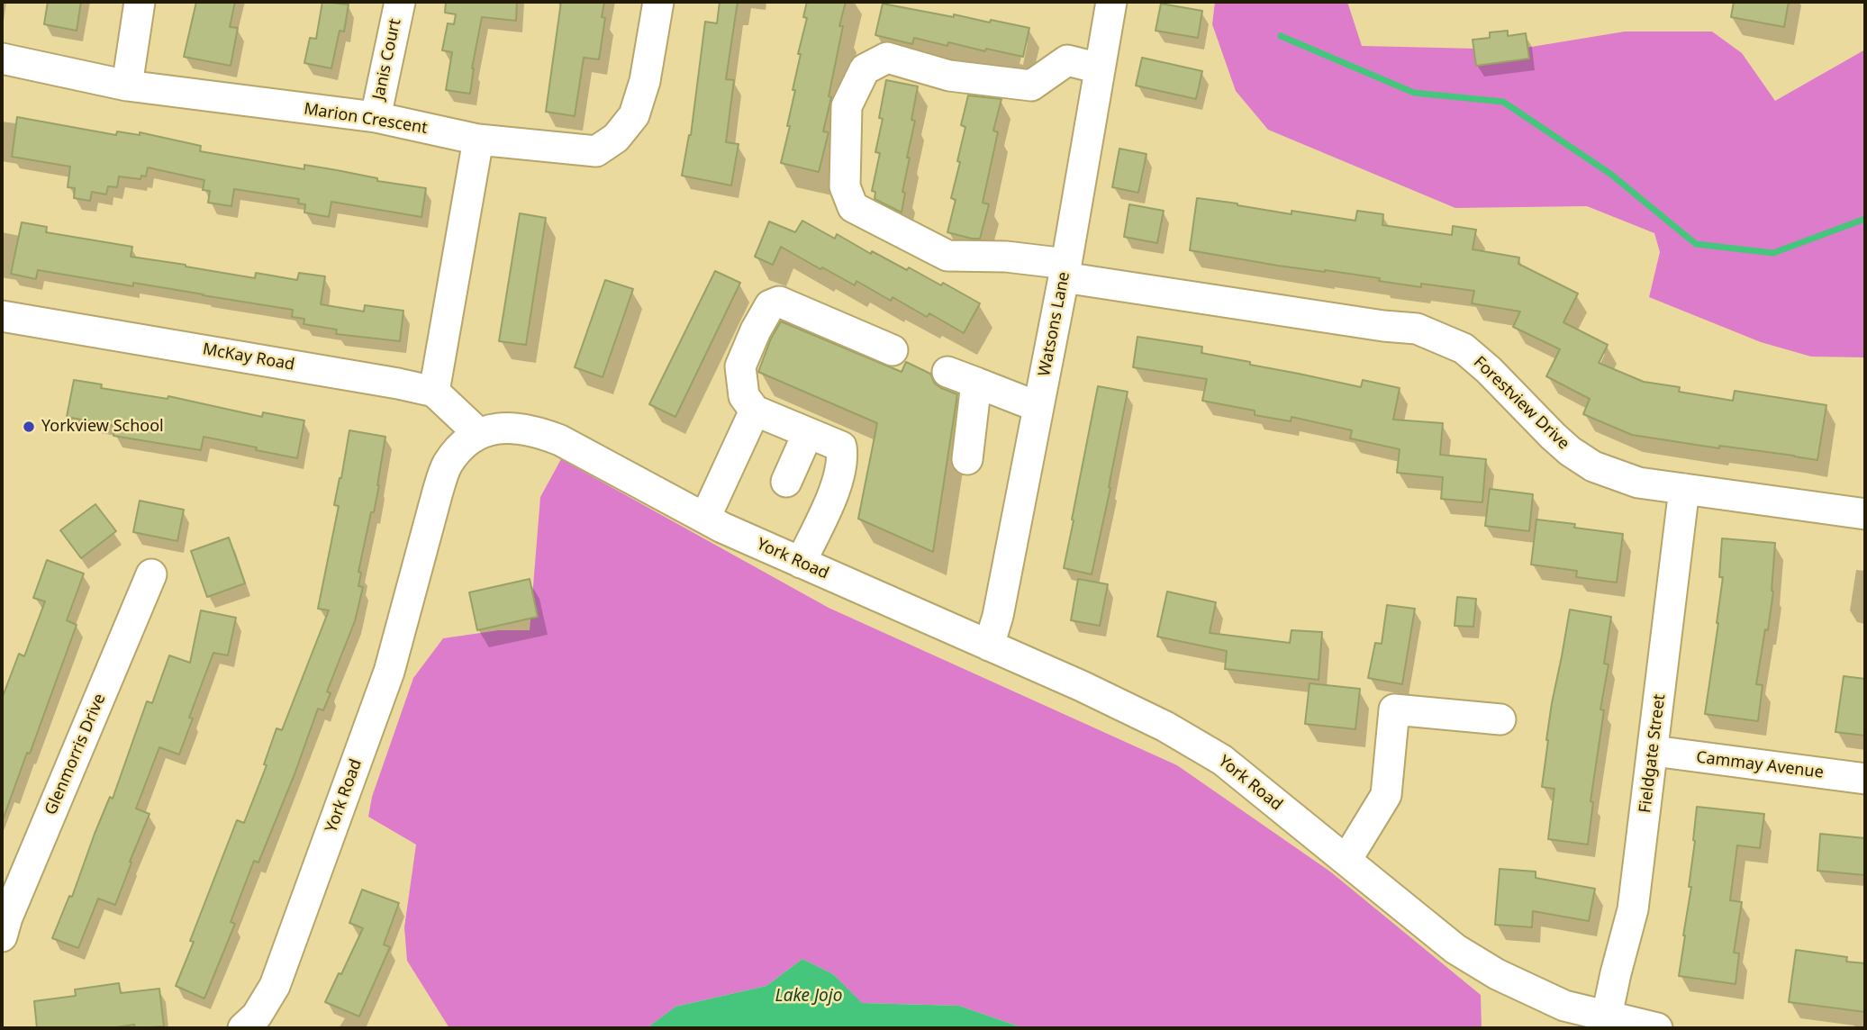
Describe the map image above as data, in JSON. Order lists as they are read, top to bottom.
{
  "streets": {
    "street": [
      "Janis Court",
      "Marion Crescent",
      "Watsons Lane",
      "McKay Road",
      "Forestview Drive",
      "York Road",
      "Fieldgate Street",
      "Glenmorris Drive",
      "Cammay Avenue"
    ]
  },
  "crossings": [
    ["Janis Court", "Marion Crescent"],
    ["Watsons Lane", "Forestview Drive"],
    ["Watsons Lane", "York Road"],
    ["Forestview Drive", "Fieldgate Street"],
    ["York Road", "Fieldgate Street"],
    ["Fieldgate Street", "Cammay Avenue"]
  ],
  "water": ["Lake Jojo"],
  "places": ["Yorkview School"]
}
